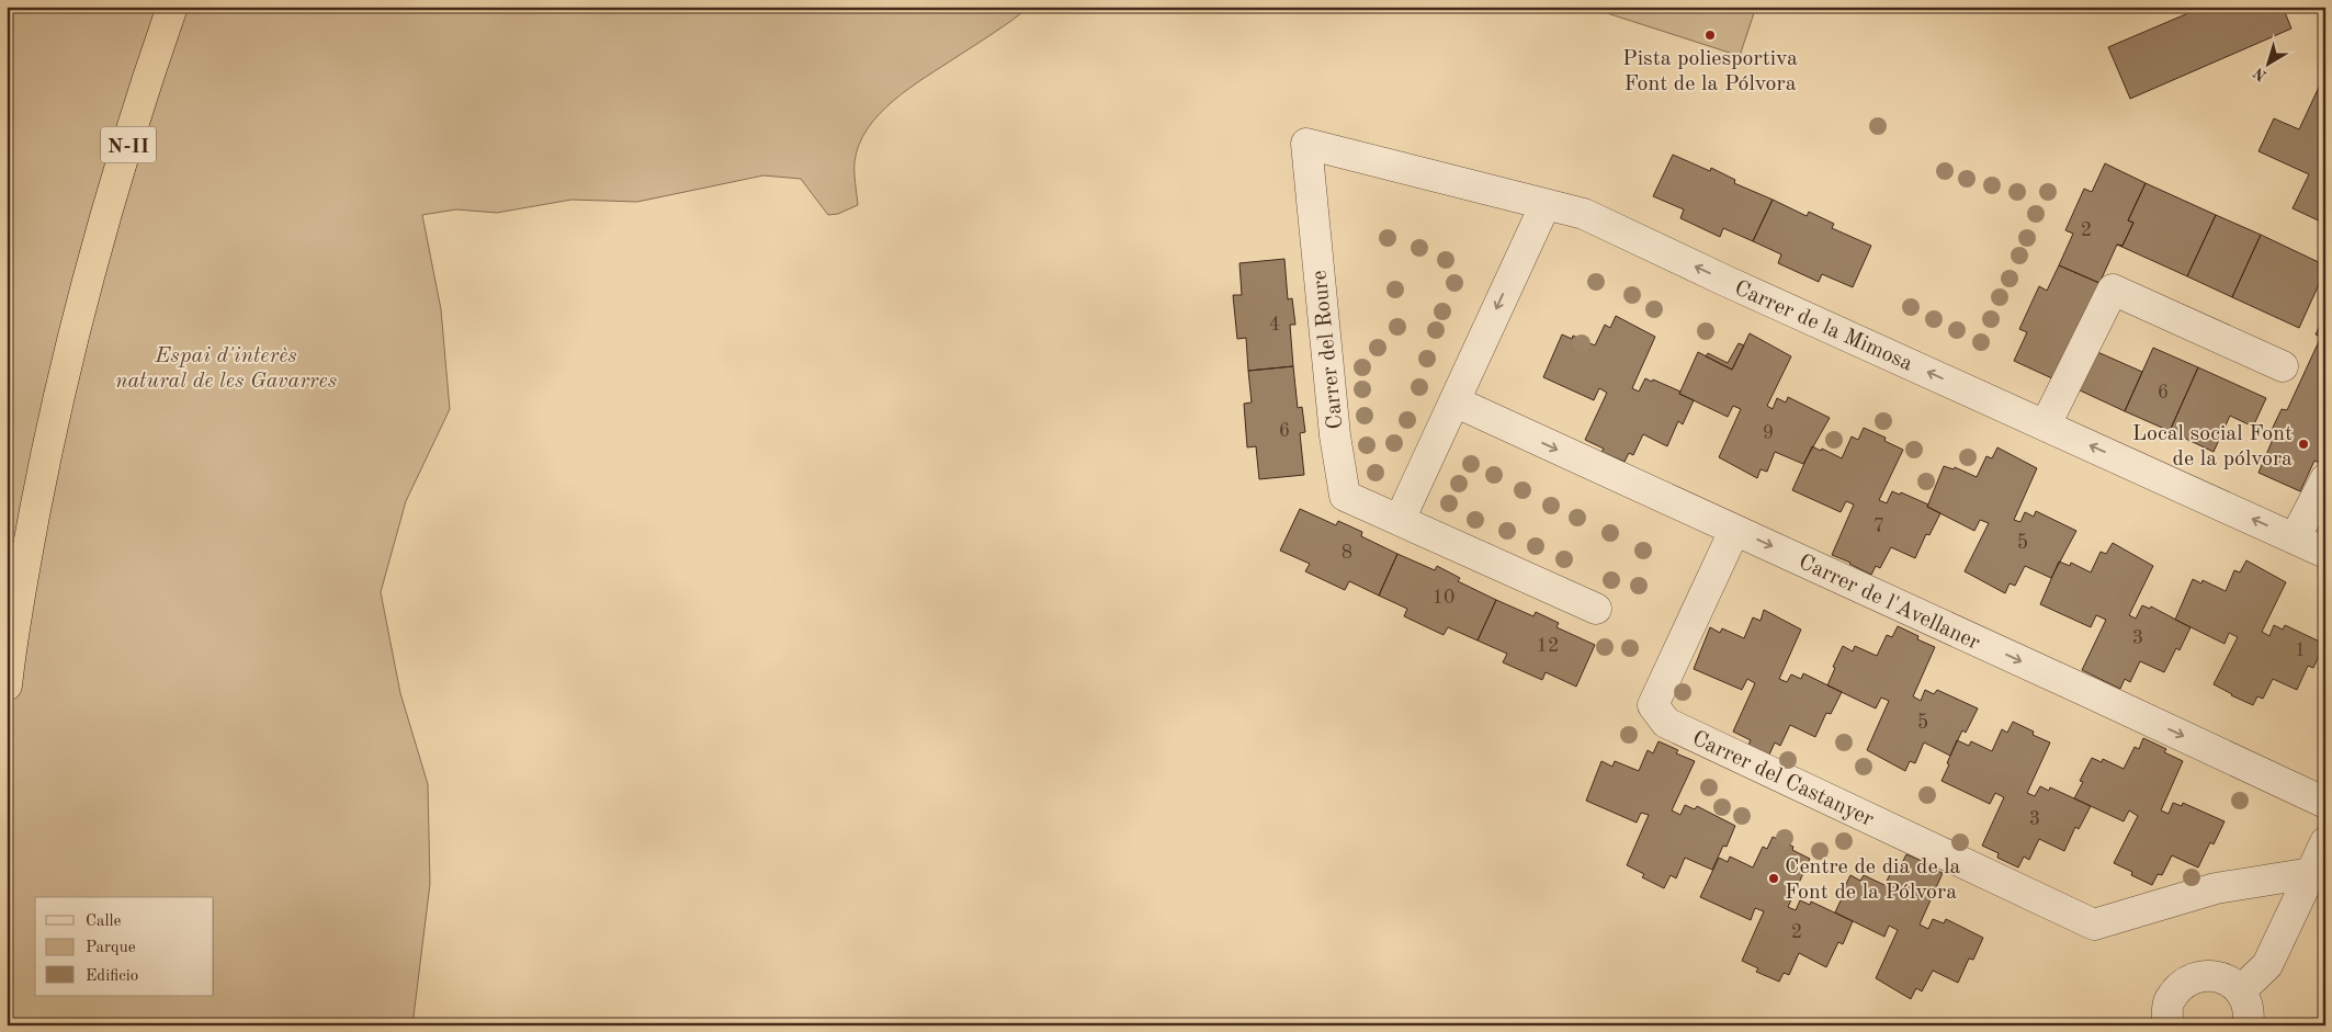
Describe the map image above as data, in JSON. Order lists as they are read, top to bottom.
{
  "streets": {
    "highway": ["N-II"],
    "street": [
      "Carrer de la Mimosa",
      "Carrer del Roure",
      "Carrer de l'Avellaner",
      "Carrer del Castanyer"
    ]
  },
  "crossings": [
    ["Carrer de la Mimosa", "Carrer del Roure"],
    ["Carrer de l'Avellaner", "Carrer del Castanyer"]
  ],
  "one_way": ["Carrer de la Mimosa", "Carrer de l'Avellaner"],
  "parks": ["Espai d'interès natural de les Gavarres"],
  "places": ["Pista poliesportiva Font de la Pólvora", "Local social Font de la pólvora", "Centre de dia de la Font de la Pólvora"],
  "house_numbers": [
    "2",
    "4",
    "6",
    "6",
    "9",
    "7",
    "5",
    "8",
    "10",
    "3",
    "12",
    "1",
    "5",
    "3",
    "2"
  ],
  "legend": ["Calle", "Parque", "Edificio"],
  "north": "bottom left"
}
